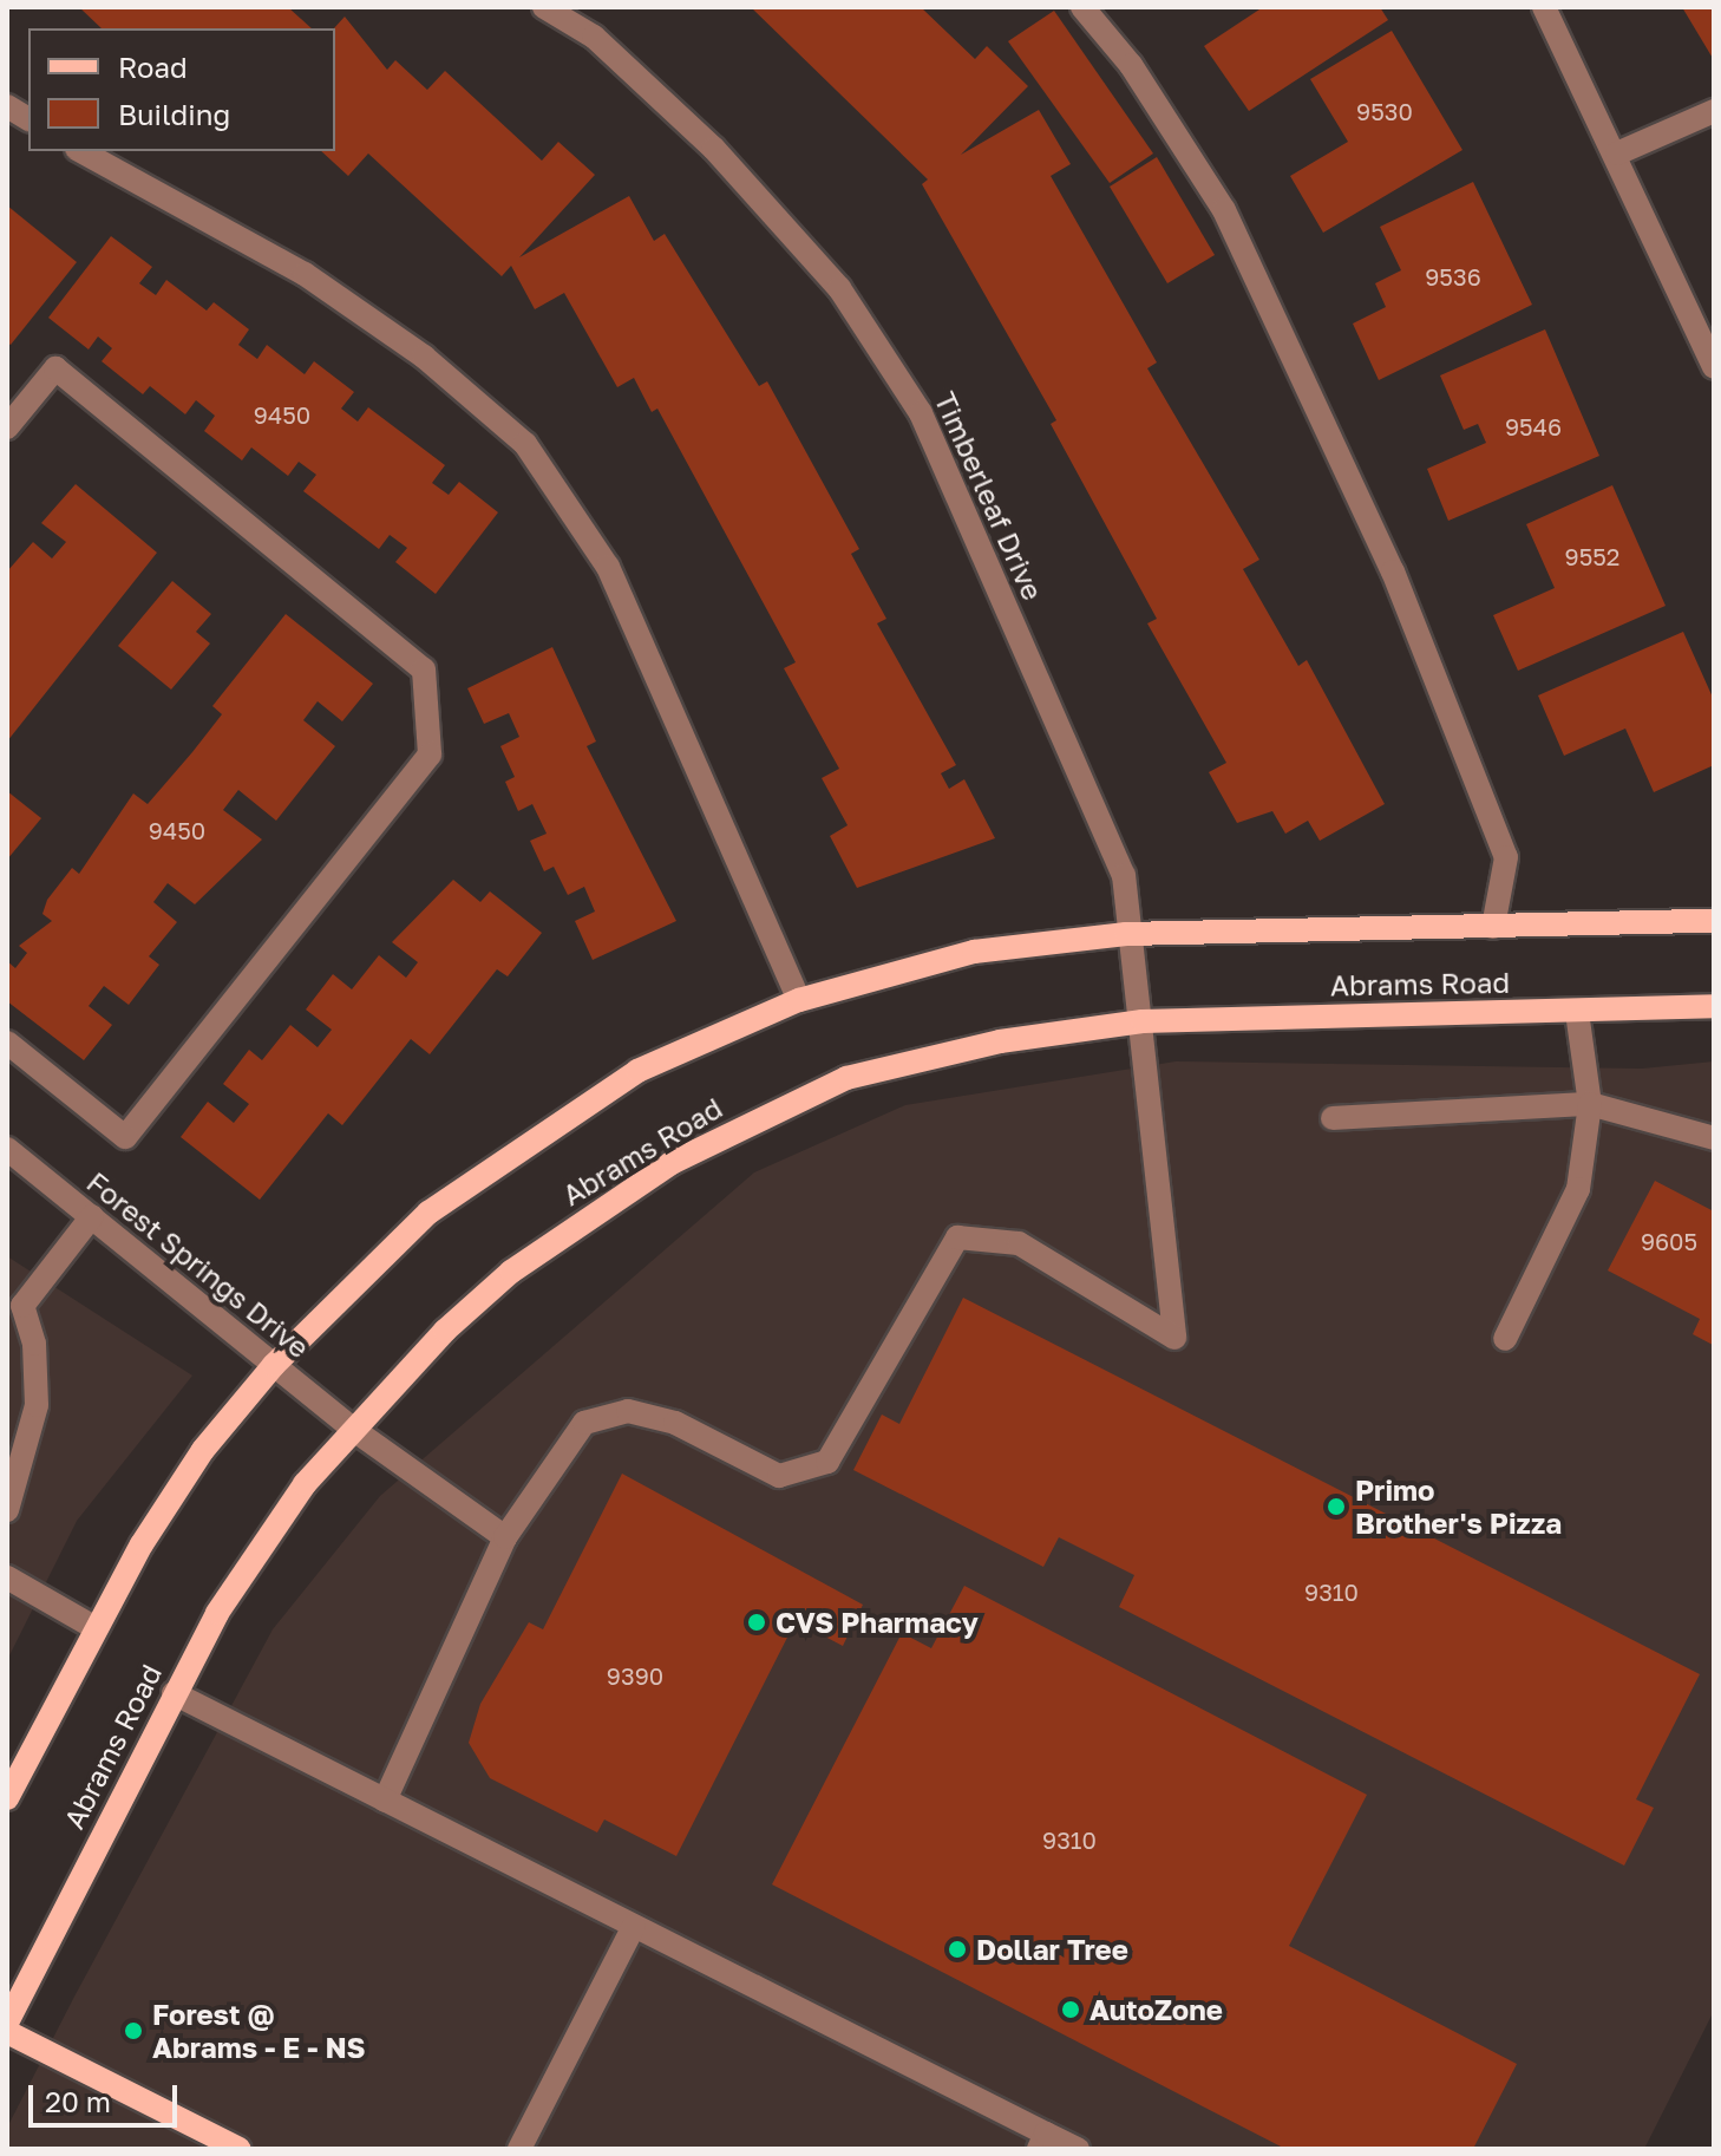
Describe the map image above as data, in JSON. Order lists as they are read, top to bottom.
{
  "streets": {
    "main road": ["Abrams Road"],
    "street": ["Timberleaf Drive", "Forest Springs Drive"]
  },
  "crossings": [
    ["Timberleaf Drive", "Abrams Road"],
    ["Timberleaf Drive", "Forest Springs Drive"],
    ["Abrams Road", "Forest Springs Drive"]
  ],
  "places": [
    "Primo Brother's Pizza",
    "CVS Pharmacy",
    "Dollar Tree",
    "AutoZone",
    "Forest @ Abrams - E - NS"
  ],
  "house_numbers": [
    "9530",
    "9536",
    "9450",
    "9546",
    "9552",
    "9450",
    "9605",
    "9310",
    "9390",
    "9310"
  ],
  "legend": ["Road", "Building"],
  "scale_bar": "20 m"
}
